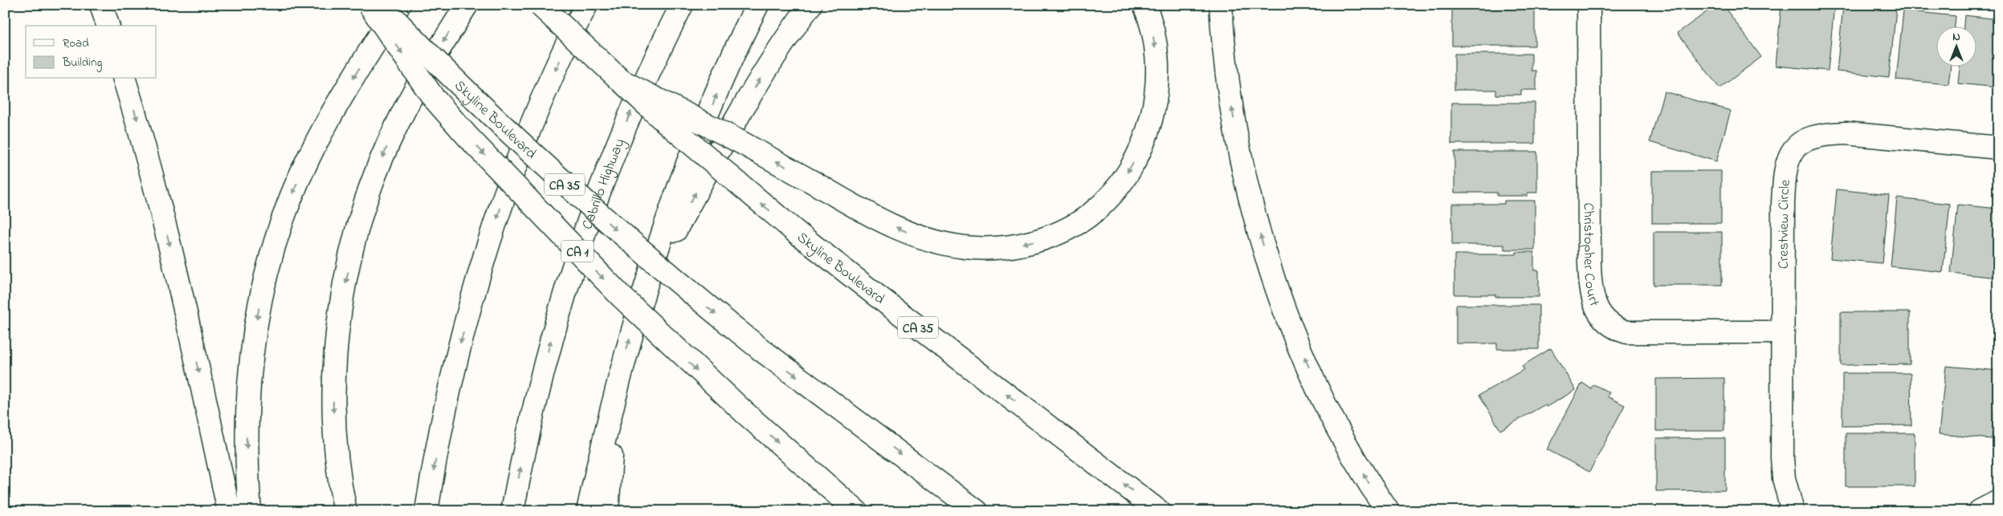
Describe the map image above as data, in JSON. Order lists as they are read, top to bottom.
{
  "streets": {
    "main road": [
      "Skyline Boulevard",
      "Cabrillo Highway",
      "CA 35",
      "Crestview Circle",
      "CA 1",
      "Christopher Court"
    ]
  },
  "crossings": [
    ["Crestview Circle", "Christopher Court"]
  ],
  "legend": ["Road", "Building"],
  "north": "top"
}
